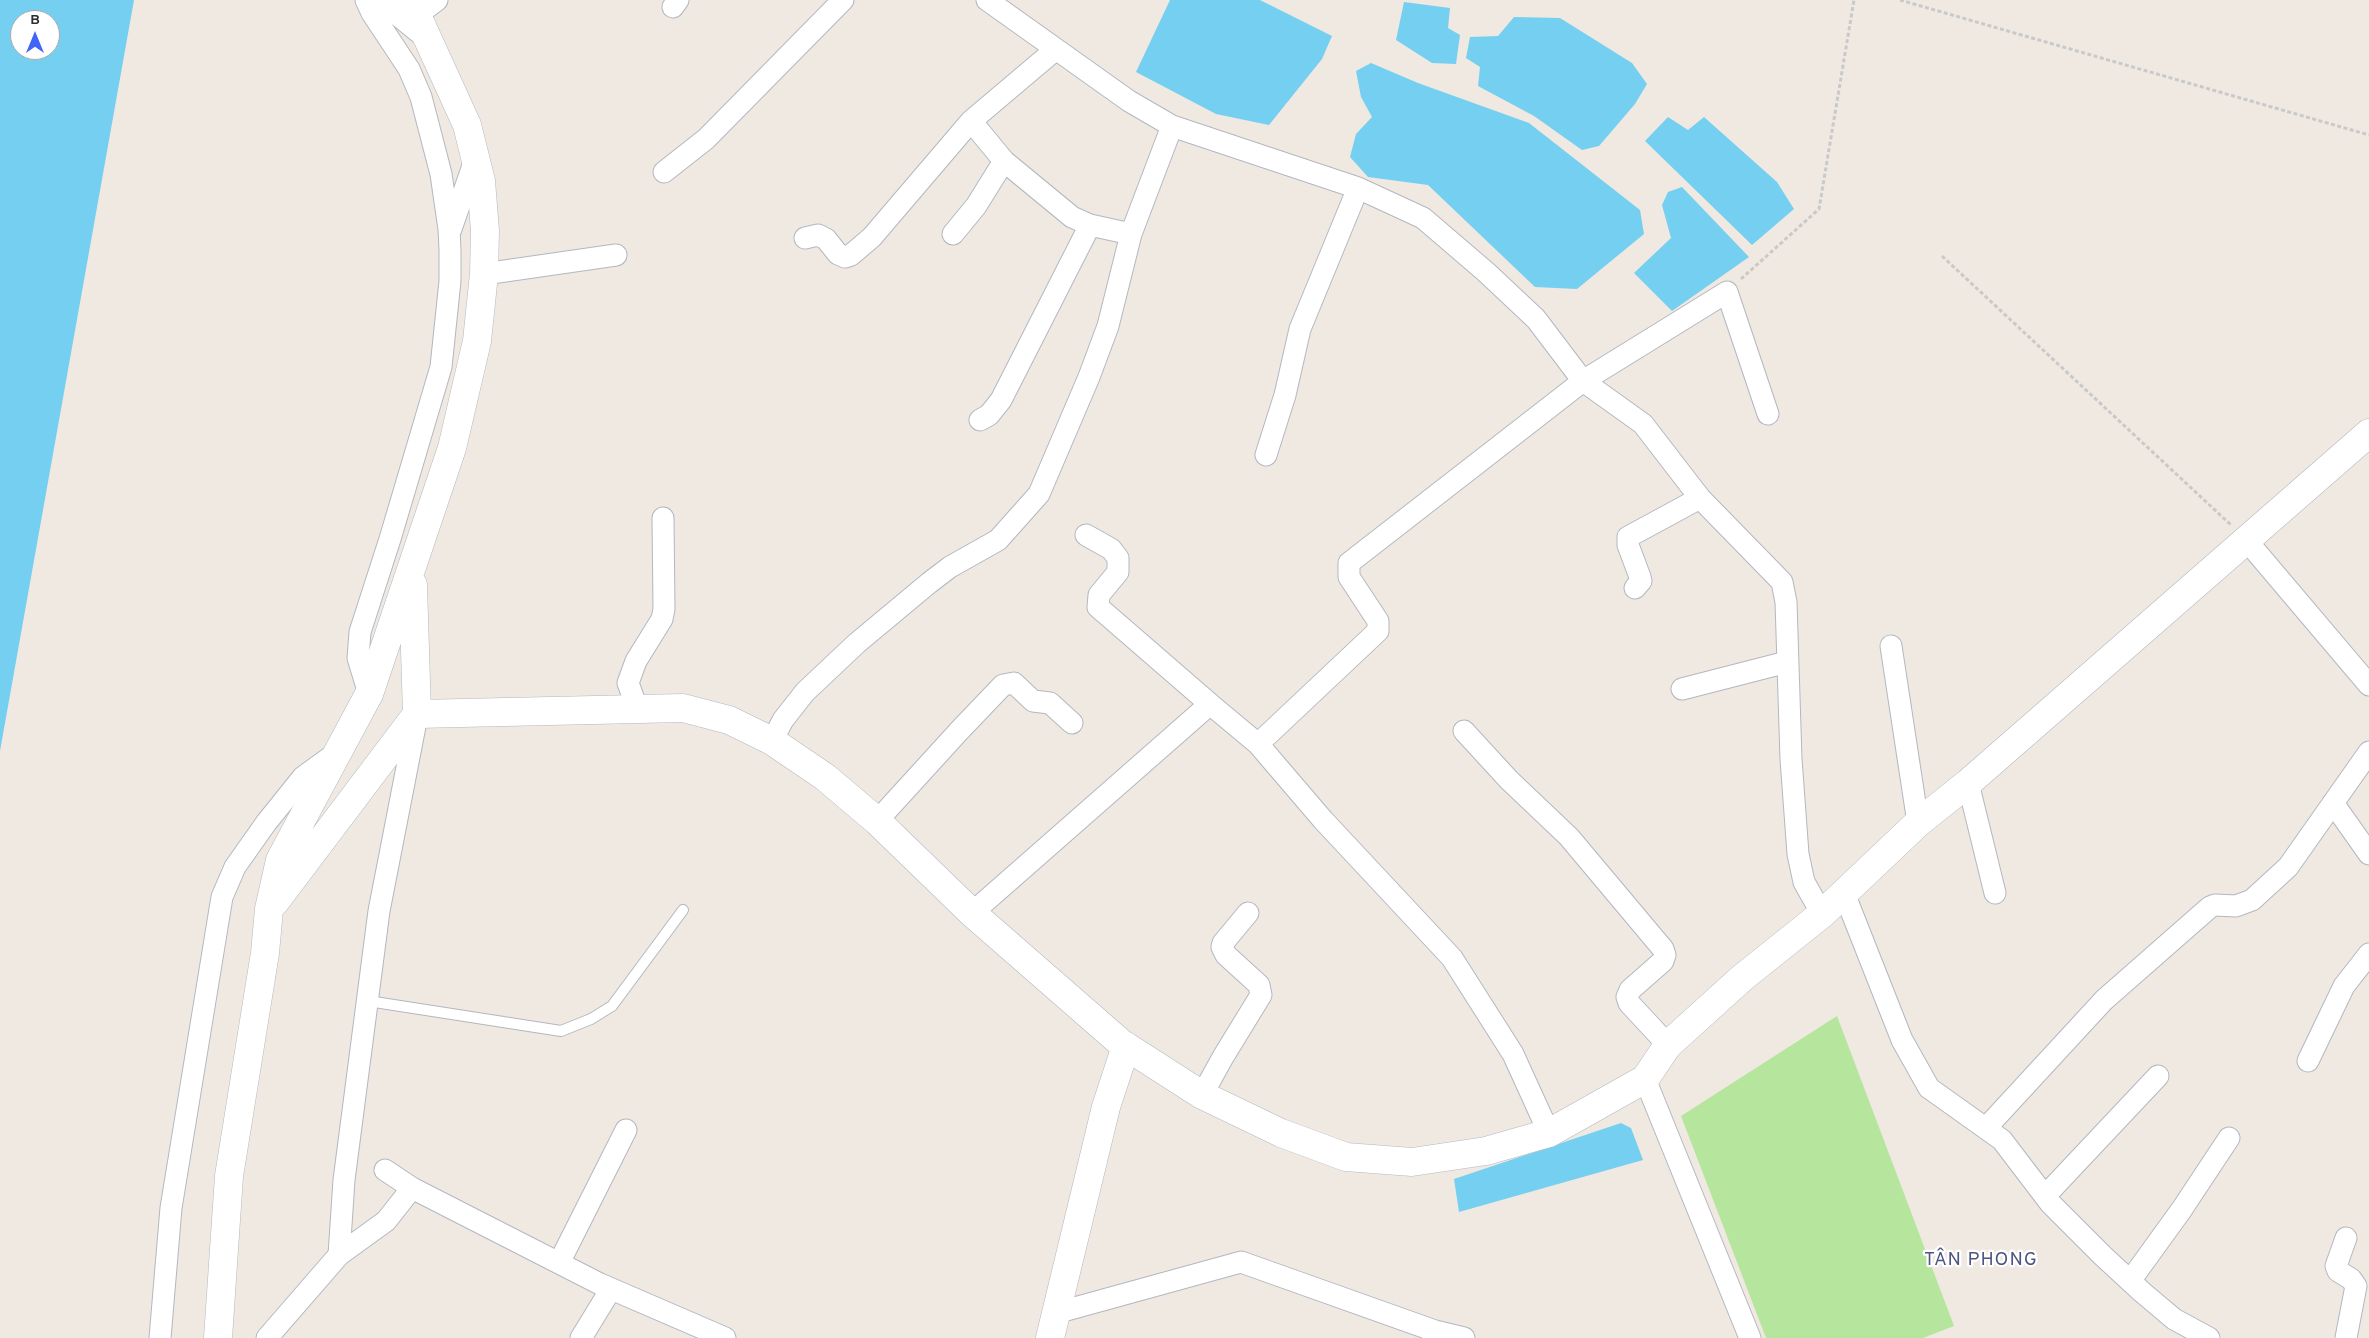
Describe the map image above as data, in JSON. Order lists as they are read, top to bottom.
{
  "districts": ["TÂN PHONG"],
  "north": "top"
}
